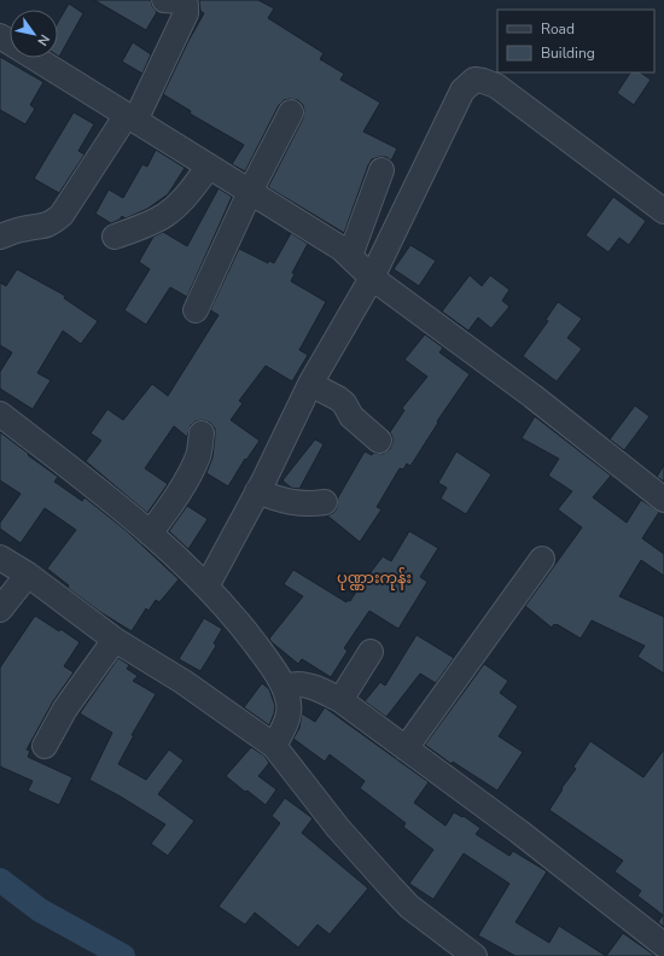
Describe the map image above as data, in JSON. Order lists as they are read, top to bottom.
{
  "districts": ["ပုဏ္ဏားကုန်း"],
  "legend": ["Road", "Building"],
  "north": "bottom right"
}
